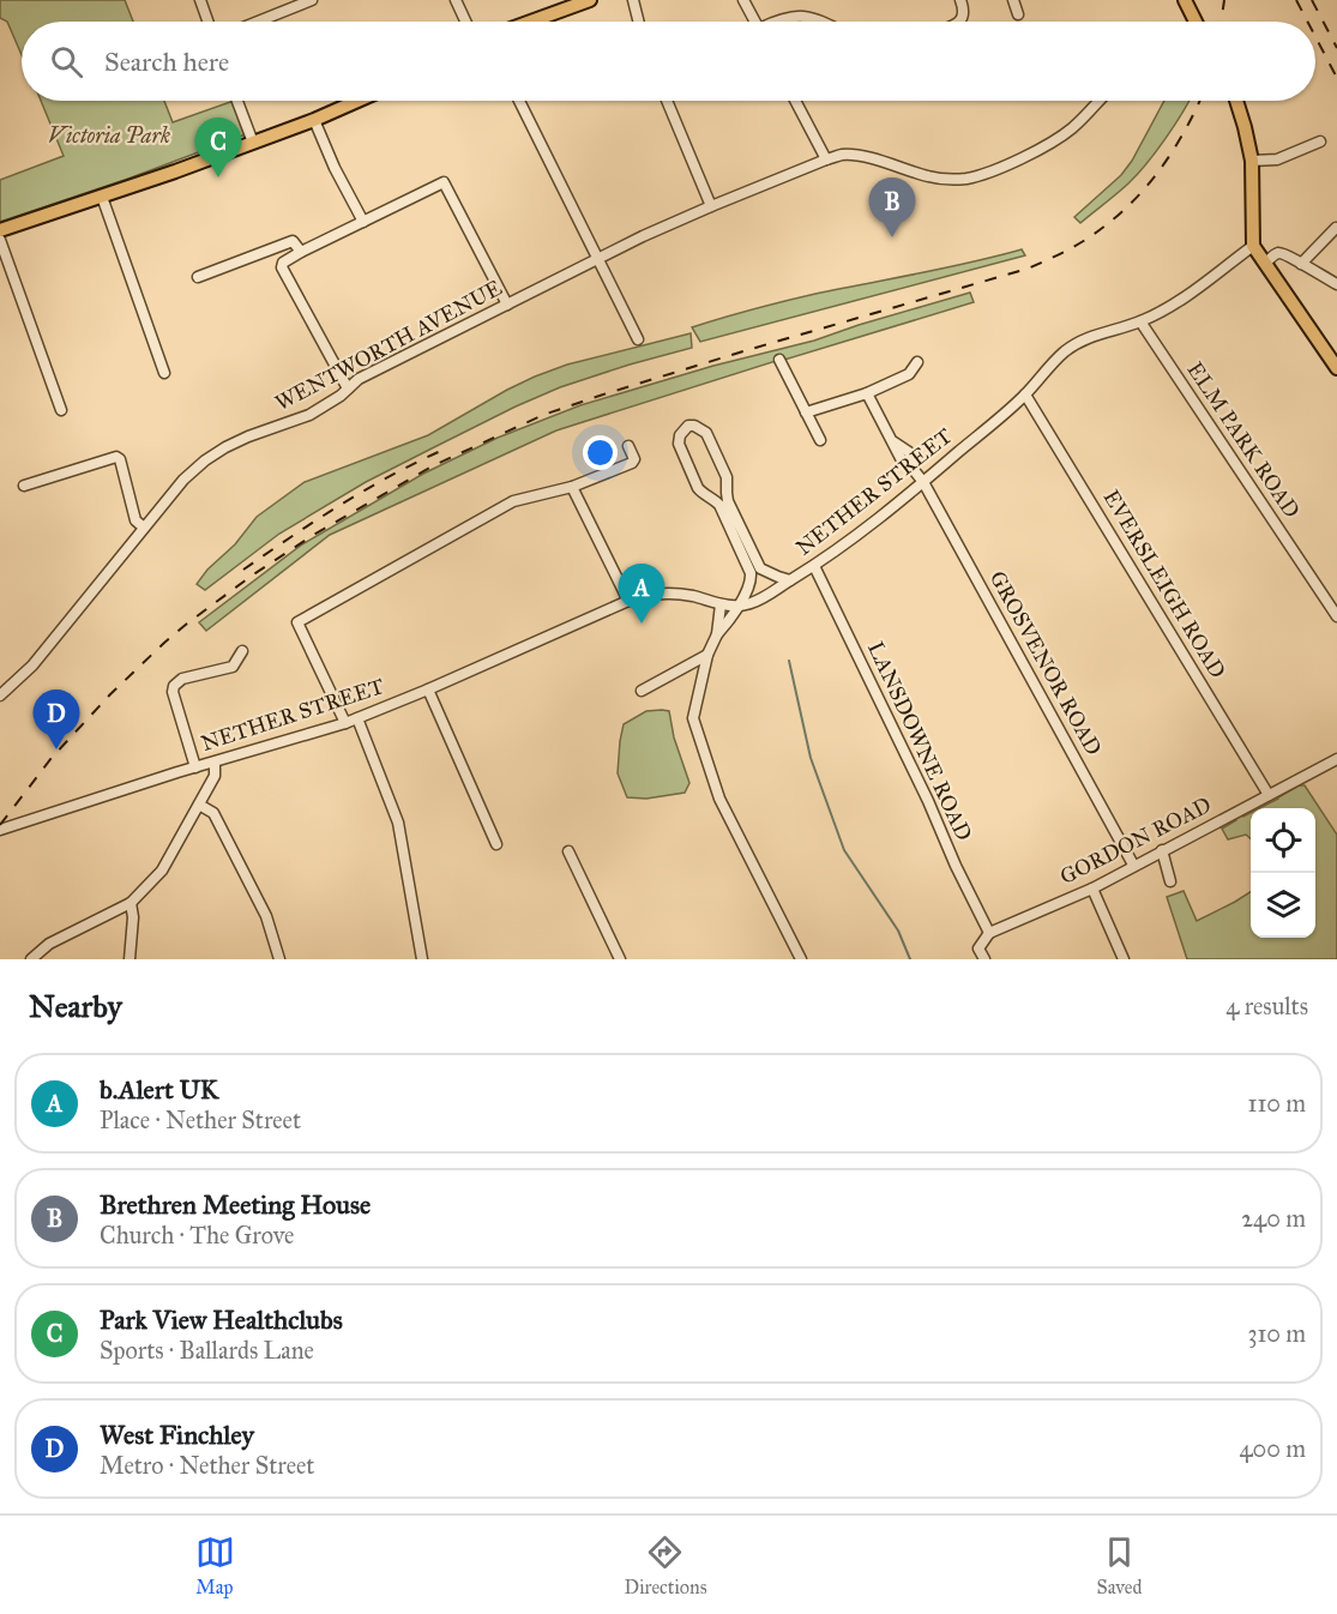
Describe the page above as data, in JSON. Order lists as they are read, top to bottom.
{
  "streets": {
    "street": [
      "WENTWORTH AVENUE",
      "ELM PARK ROAD",
      "NETHER STREET",
      "EVERSLEIGH ROAD",
      "GROSVENOR ROAD",
      "LANSDOWNE ROAD",
      "GORDON ROAD"
    ]
  },
  "crossings": [
    ["ELM PARK ROAD", "NETHER STREET"],
    ["NETHER STREET", "EVERSLEIGH ROAD"],
    ["NETHER STREET", "GROSVENOR ROAD"],
    ["NETHER STREET", "LANSDOWNE ROAD"],
    ["EVERSLEIGH ROAD", "GORDON ROAD"],
    ["GROSVENOR ROAD", "GORDON ROAD"],
    ["LANSDOWNE ROAD", "GORDON ROAD"]
  ],
  "parks": ["Victoria Park"],
  "page": {
    "search": "Search here",
    "pins": [
      "C",
      "B",
      "A",
      "D"
    ],
    "heading": ["Nearby", "4 results"],
    "list": [
      {
        "mark": "A",
        "name": "b.Alert UK",
        "note": "Place · Nether Street",
        "value": "110 m"
      },
      {
        "mark": "B",
        "name": "Brethren Meeting House",
        "note": "Church · The Grove",
        "value": "240 m"
      },
      {
        "mark": "C",
        "name": "Park View Healthclubs",
        "note": "Sports · Ballards Lane",
        "value": "310 m"
      },
      {
        "mark": "D",
        "name": "West Finchley",
        "note": "Metro · Nether Street",
        "value": "400 m"
      }
    ],
    "nav": ["Map", "Directions", "Saved"]
  }
}
